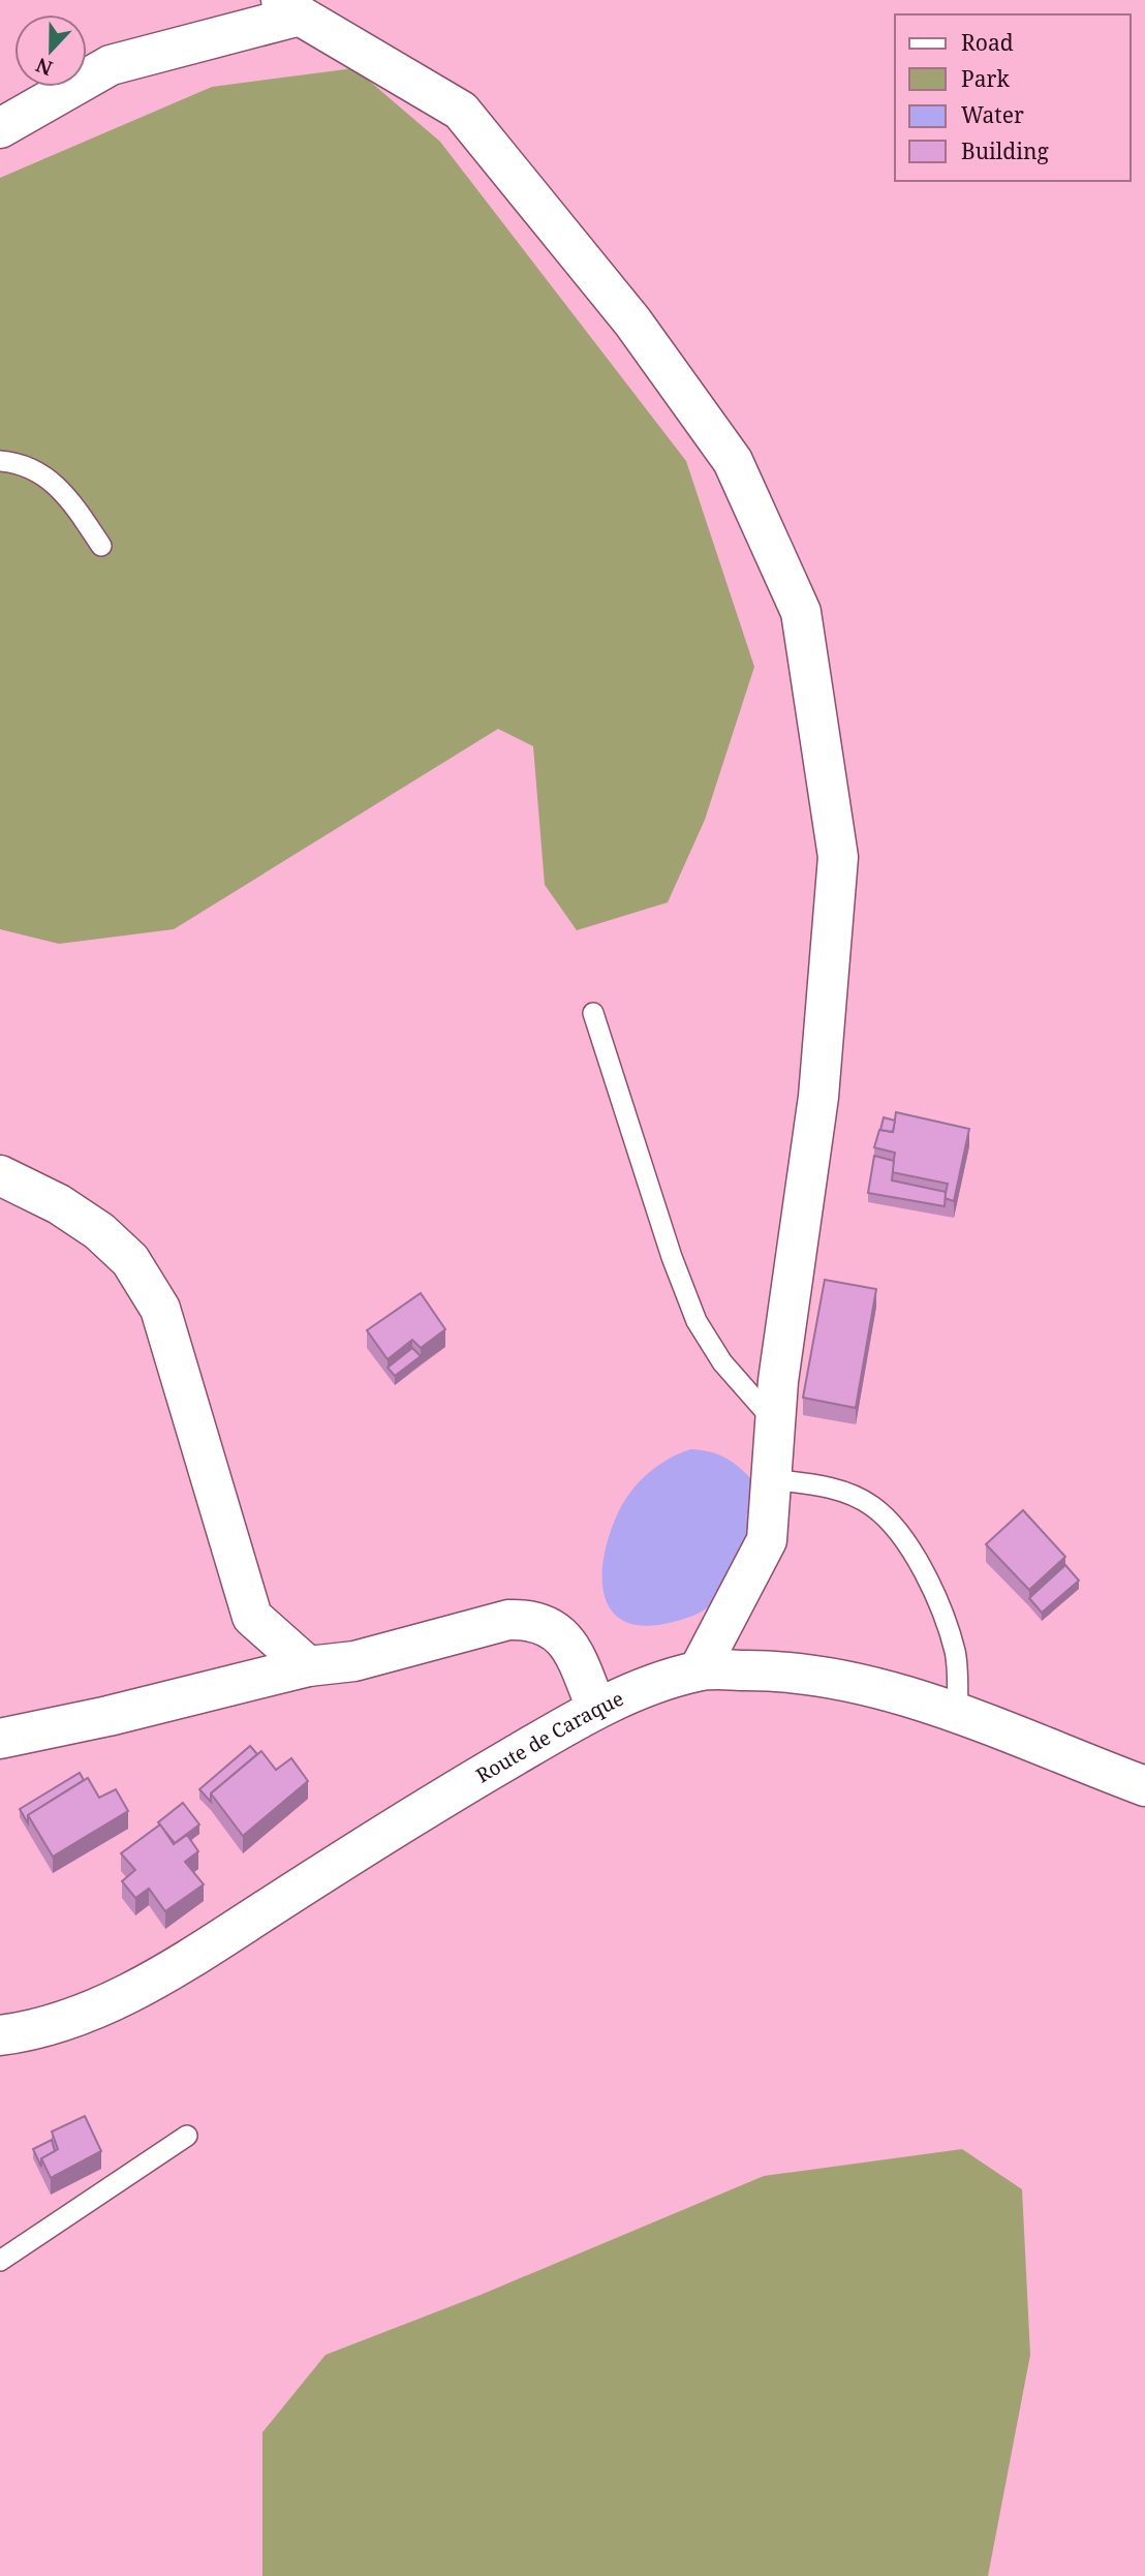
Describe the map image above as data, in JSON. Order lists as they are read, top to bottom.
{
  "streets": {
    "street": ["Route de Caraque"]
  },
  "legend": [
    "Road",
    "Park",
    "Water",
    "Building"
  ],
  "north": "bottom"
}
